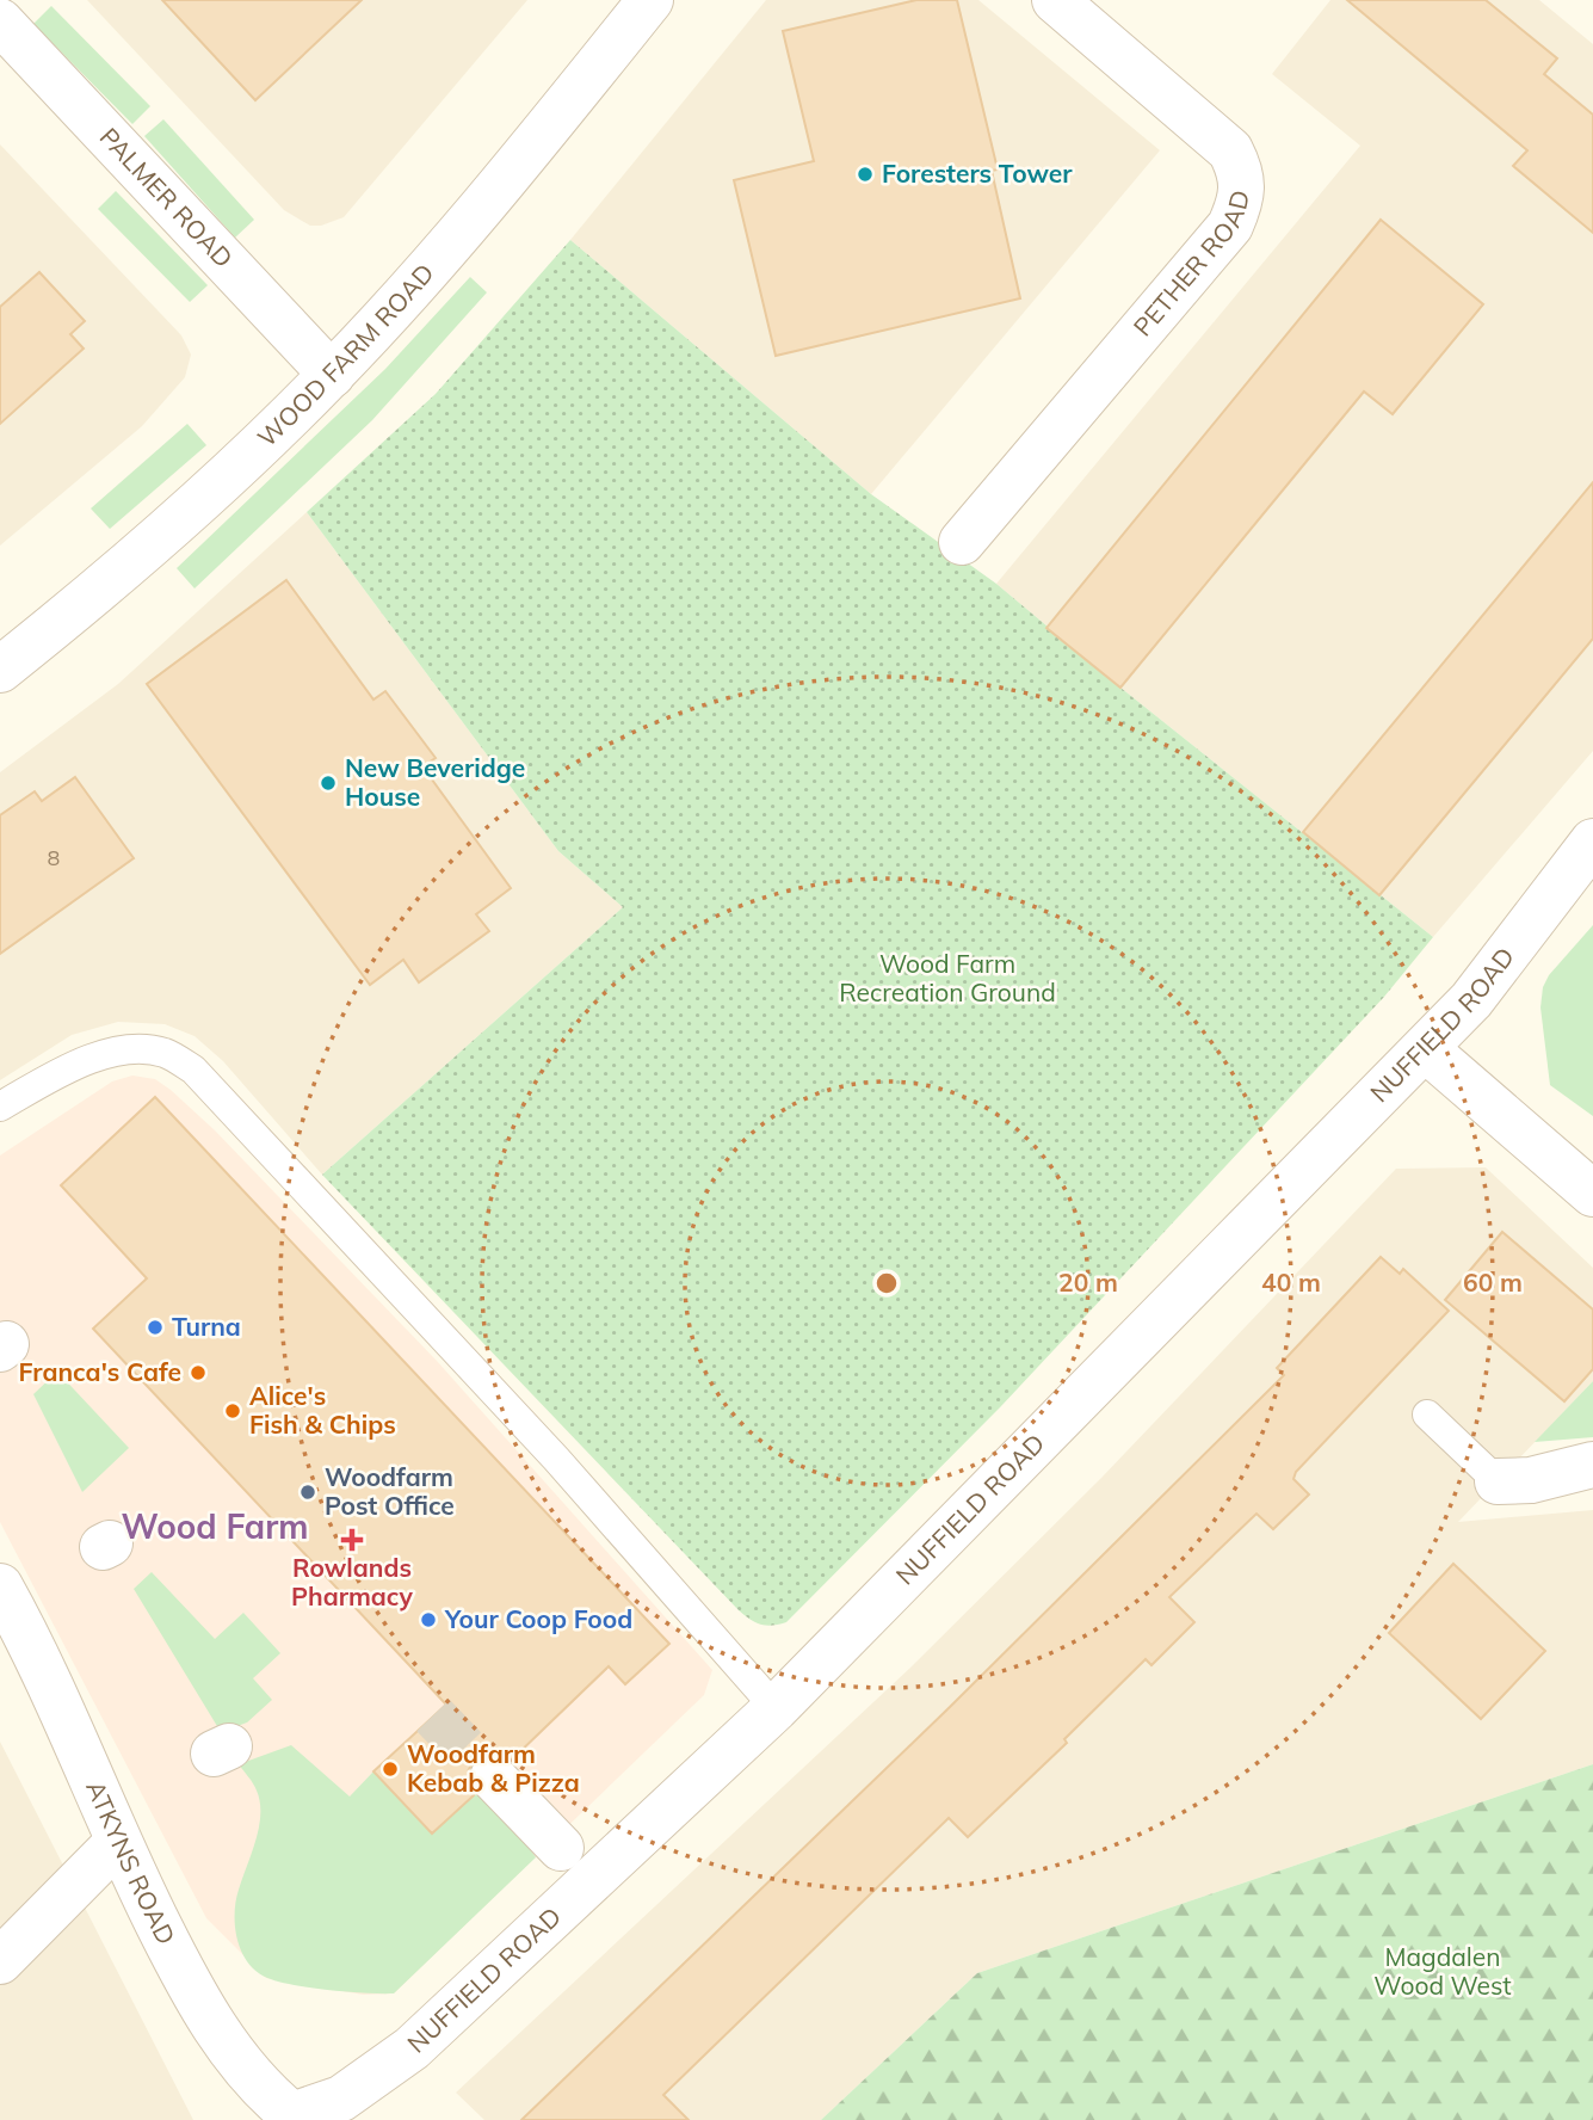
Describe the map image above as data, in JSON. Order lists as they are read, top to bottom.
{
  "streets": {
    "street": [
      "PALMER ROAD",
      "PETHER ROAD",
      "WOOD FARM ROAD",
      "NUFFIELD ROAD",
      "ATKYNS ROAD"
    ]
  },
  "crossings": [
    ["PALMER ROAD", "WOOD FARM ROAD"],
    ["NUFFIELD ROAD", "ATKYNS ROAD"]
  ],
  "districts": ["Wood Farm"],
  "parks": ["Wood Farm Recreation Ground", "Magdalen Wood West"],
  "places": {
    "other": [
      "Foresters Tower",
      "New Beveridge House",
      "Turna",
      "Franca's Cafe",
      "Alice's Fish & Chips",
      "Woodfarm Post Office",
      "Your Coop Food",
      "Woodfarm Kebab & Pizza"
    ],
    "health": ["Rowlands Pharmacy"]
  },
  "house_numbers": ["8"],
  "rings": ["20 m", "40 m", "60 m"]
}
